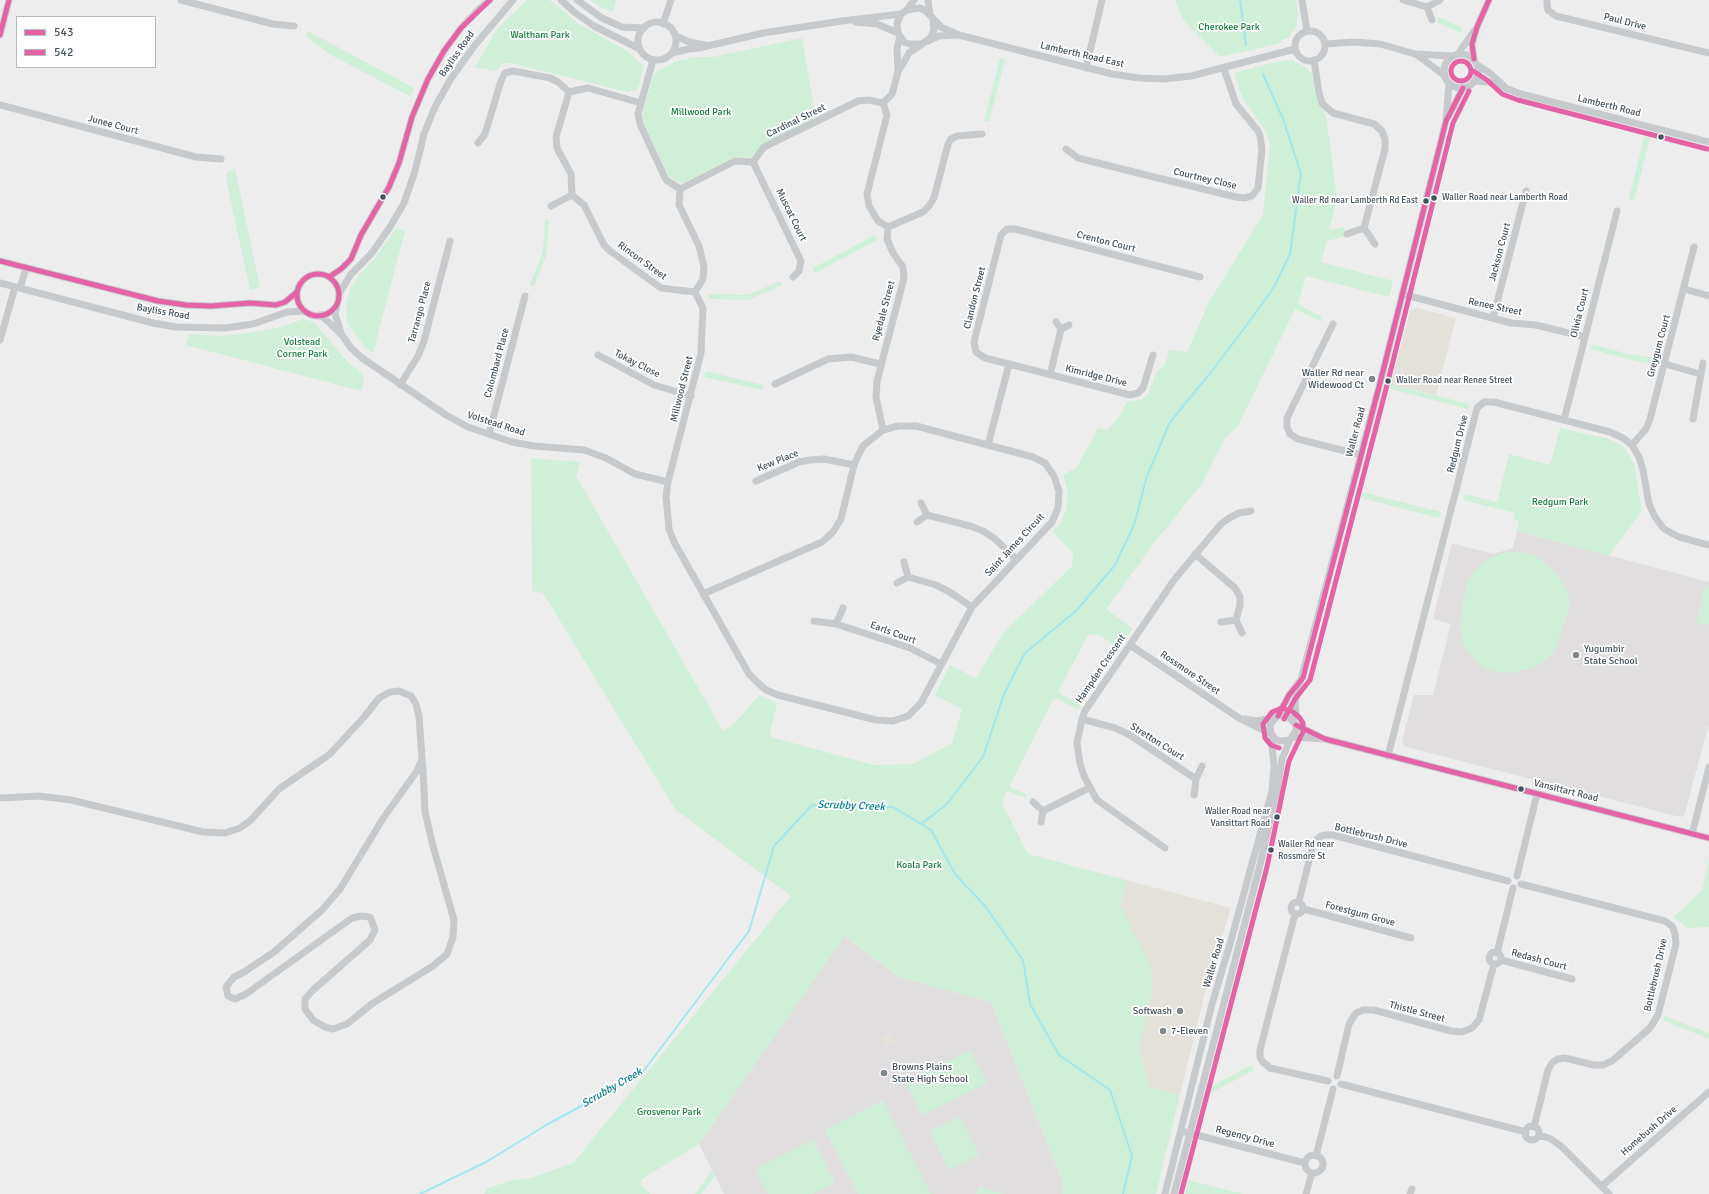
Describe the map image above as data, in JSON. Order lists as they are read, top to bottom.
{
  "streets": {
    "street": [
      "Paul Drive",
      "Bayliss Road",
      "Lamberth Road East",
      "Lamberth Road",
      "Cardinal Street",
      "Junee Court",
      "Courtney Close",
      "Muscat Court",
      "Crenton Court",
      "Jackson Court",
      "Rincon Street",
      "Clandon Street",
      "Renee Street",
      "Ryedale Street",
      "Tarrango Place",
      "Olivia Court",
      "Greygum Court",
      "Colombard Place",
      "Tokay Close",
      "Kimridge Drive",
      "Millwood Street",
      "Volstead Road",
      "Waller Road",
      "Redgum Drive",
      "Kew Place",
      "Saint James Circuit",
      "Earls Court",
      "Hampden Crescent",
      "Rossmore Street",
      "Stretton Court",
      "Vansittart Road",
      "Bottlebrush Drive",
      "Forestgum Grove",
      "Redash Court",
      "Thistle Street",
      "Homebush Drive",
      "Regency Drive"
    ]
  },
  "crossings": [
    ["Bayliss Road", "Volstead Road"],
    ["Lamberth Road East", "Courtney Close"],
    ["Lamberth Road", "Waller Road"],
    ["Cardinal Street", "Muscat Court"],
    ["Crenton Court", "Clandon Street"],
    ["Jackson Court", "Renee Street"],
    ["Rincon Street", "Millwood Street"],
    ["Clandon Street", "Kimridge Drive"],
    ["Renee Street", "Olivia Court"],
    ["Renee Street", "Waller Road"],
    ["Ryedale Street", "Saint James Circuit"],
    ["Tarrango Place", "Volstead Road"],
    ["Olivia Court", "Redgum Drive"],
    ["Greygum Court", "Redgum Drive"],
    ["Colombard Place", "Volstead Road"],
    ["Tokay Close", "Millwood Street"],
    ["Millwood Street", "Volstead Road"],
    ["Millwood Street", "Saint James Circuit"],
    ["Volstead Road", "Saint James Circuit"],
    ["Waller Road", "Rossmore Street"],
    ["Waller Road", "Vansittart Road"],
    ["Waller Road", "Regency Drive"],
    ["Redgum Drive", "Vansittart Road"],
    ["Kew Place", "Saint James Circuit"],
    ["Saint James Circuit", "Earls Court"],
    ["Hampden Crescent", "Rossmore Street"],
    ["Hampden Crescent", "Stretton Court"],
    ["Rossmore Street", "Vansittart Road"],
    ["Bottlebrush Drive", "Forestgum Grove"],
    ["Redash Court", "Thistle Street"]
  ],
  "water": ["Scrubby Creek"],
  "parks": [
    "Cherokee Park",
    "Waltham Park",
    "Millwood Park",
    "Volstead Corner Park",
    "Redgum Park",
    "Koala Park",
    "Grosvenor Park"
  ],
  "places": [
    "Waller Road near Lamberth Road",
    "Waller Rd near Lamberth Rd East",
    "Waller Rd near Widewood Ct",
    "Waller Road near Renee Street",
    "Yugumbir State School",
    "Waller Road near Vansittart Road",
    "Waller Rd near Rossmore St",
    "Softwash",
    "7-Eleven",
    "Browns Plains State High School"
  ],
  "lines": ["transit line 543", "transit line 542"],
  "legend": ["543", "542"]
}
